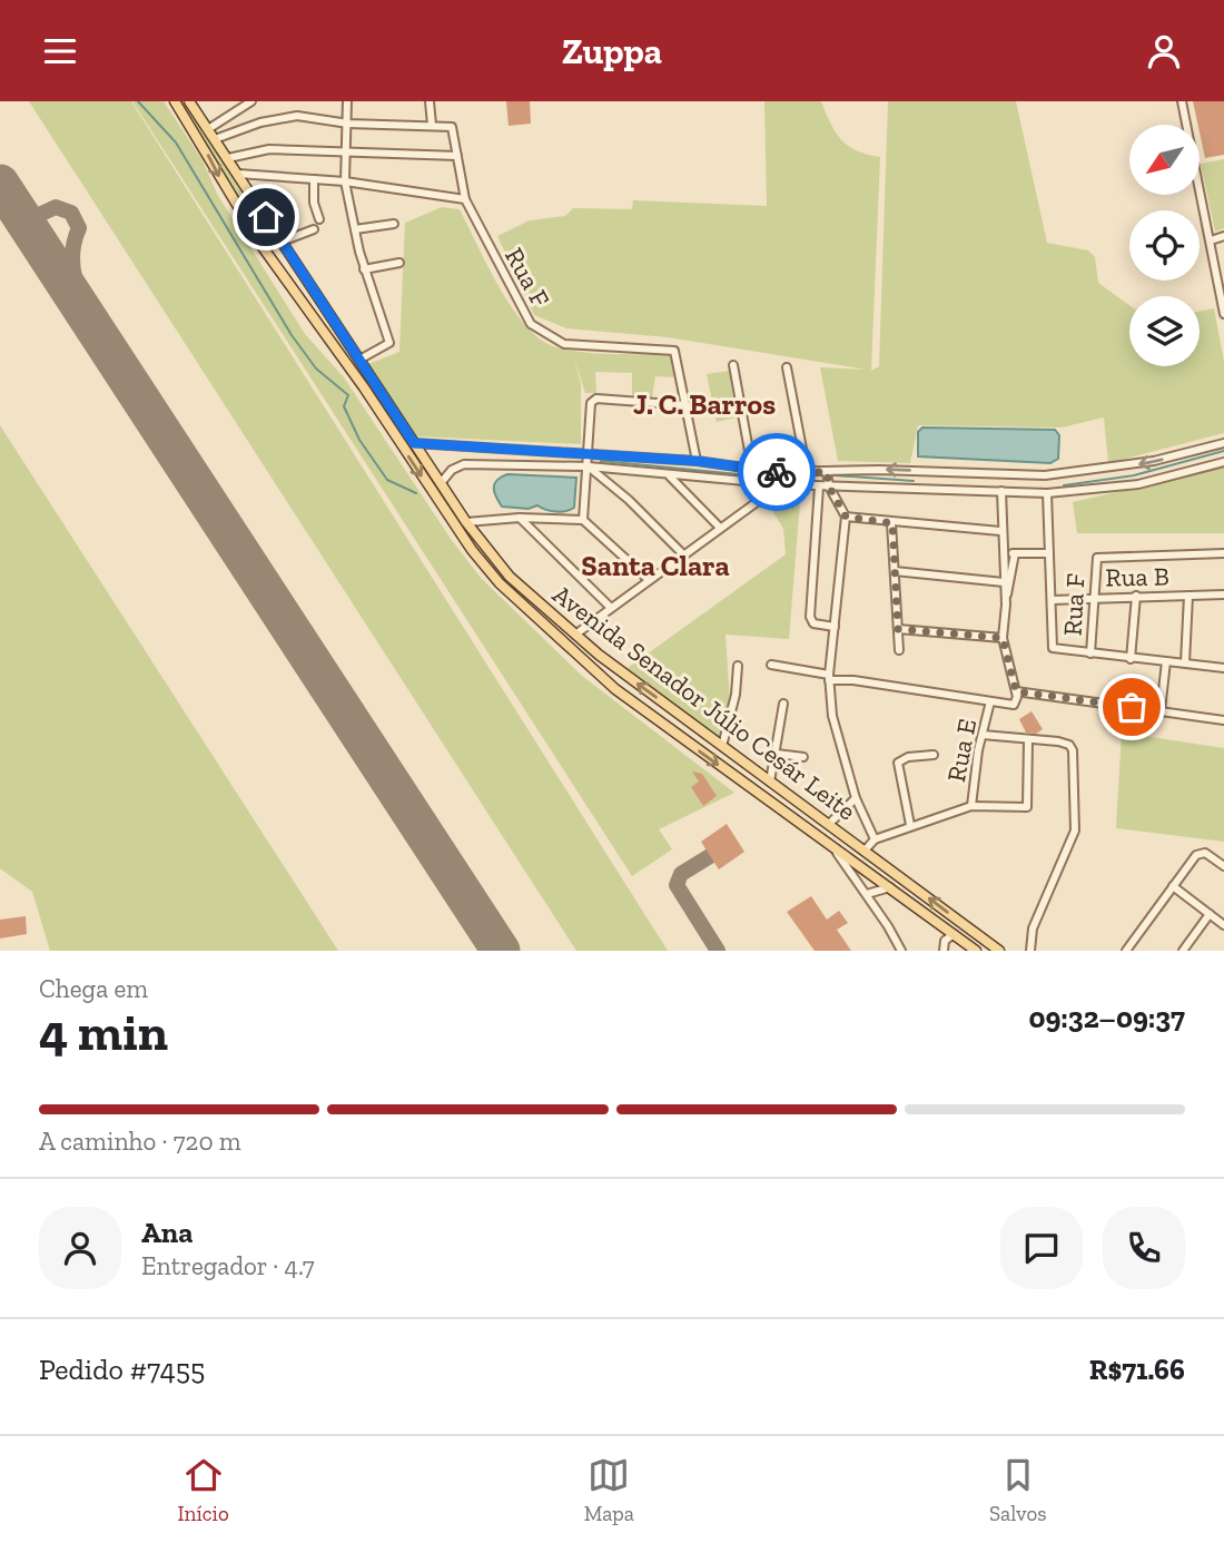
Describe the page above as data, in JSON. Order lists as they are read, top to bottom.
{
  "streets": {
    "main road": ["Avenida Senador Júlio Cesár Leite"],
    "street": ["Rua F", "Rua B", "Rua E"]
  },
  "crossings": [
    ["Rua F", "Rua B"]
  ],
  "districts": ["J. C. Barros", "Santa Clara"],
  "north": "bottom left",
  "page": {
    "header": "Zuppa",
    "heading": ["4 min", "Chega em", "09:32–09:37"],
    "panel": [
      "Ana",
      "Entregador · 4.7",
      "Pedido #7455",
      "R$71.66"
    ],
    "bar": "A caminho · 720 m",
    "tabs": ["Início", "Mapa", "Salvos"]
  }
}
